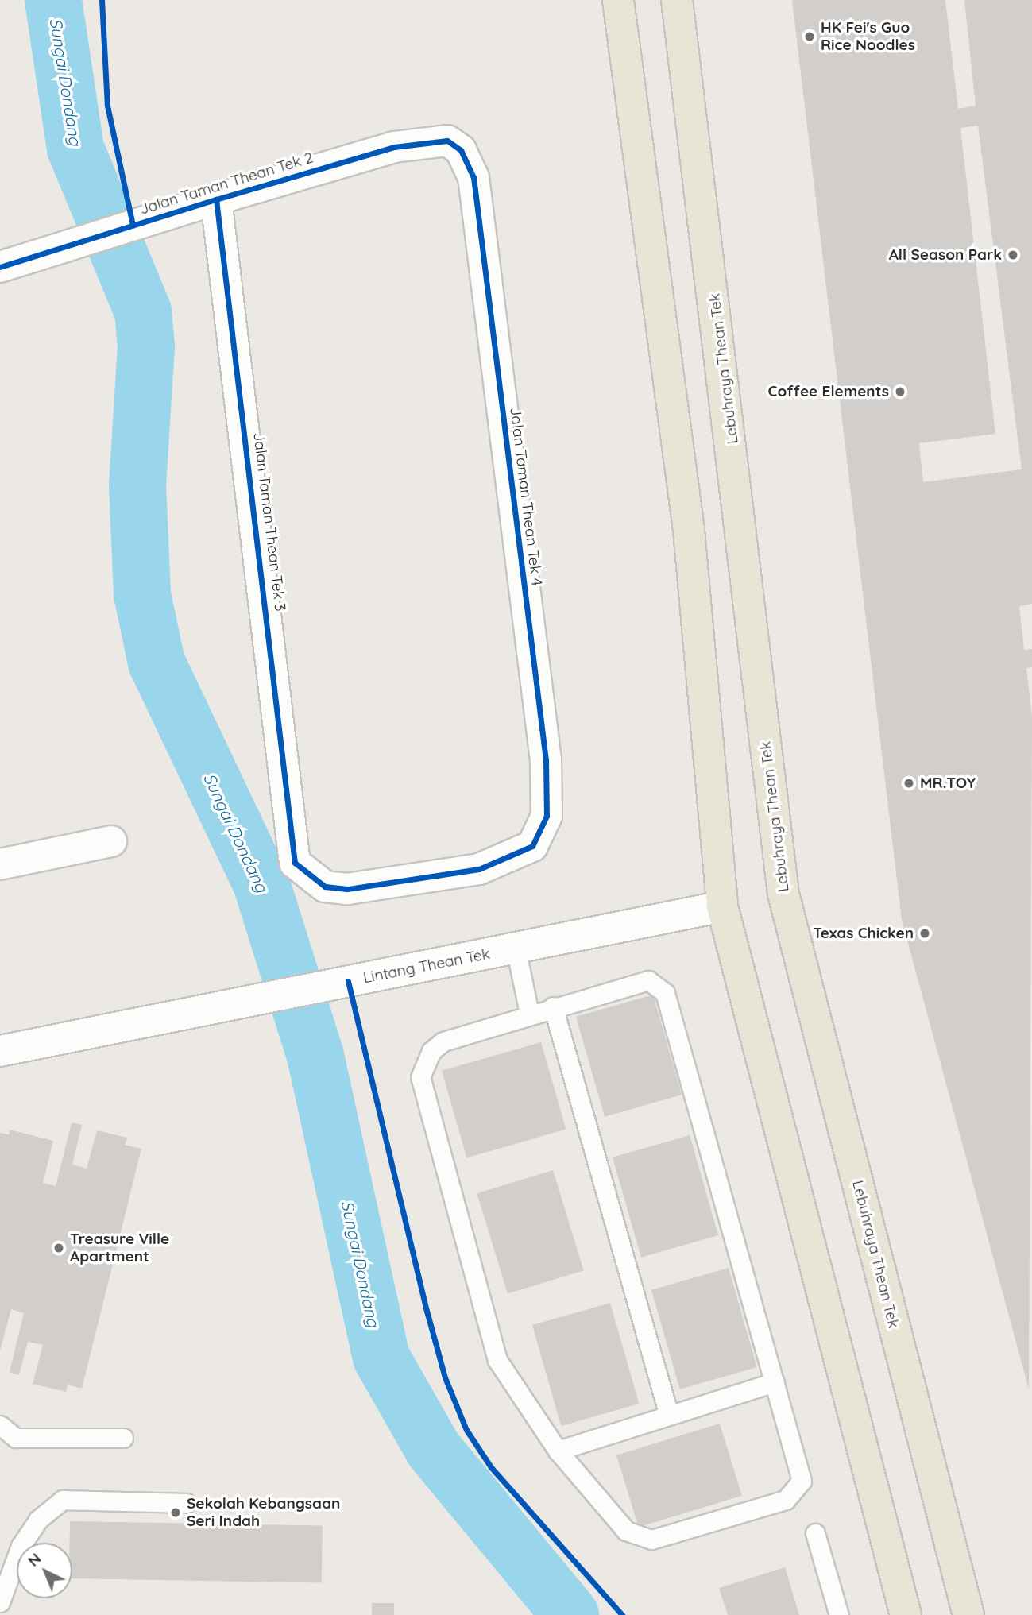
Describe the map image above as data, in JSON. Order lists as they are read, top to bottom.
{
  "streets": {
    "main road": ["Lebuhraya Thean Tek"],
    "street": [
      "Jalan Taman Thean Tek 2",
      "Jalan Taman Thean Tek 4",
      "Jalan Taman Thean Tek 3",
      "Lintang Thean Tek"
    ]
  },
  "crossings": [
    ["Jalan Taman Thean Tek 2", "Jalan Taman Thean Tek 4"],
    ["Jalan Taman Thean Tek 2", "Jalan Taman Thean Tek 3"],
    ["Jalan Taman Thean Tek 4", "Jalan Taman Thean Tek 3"]
  ],
  "water": ["Sungai Dondang"],
  "places": [
    "HK Fei's Guo Rice Noodles",
    "All Season Park",
    "Coffee Elements",
    "MR.TOY",
    "Texas Chicken",
    "Treasure Ville Apartment",
    "Sekolah Kebangsaan Seri Indah"
  ],
  "north": "top left"
}
